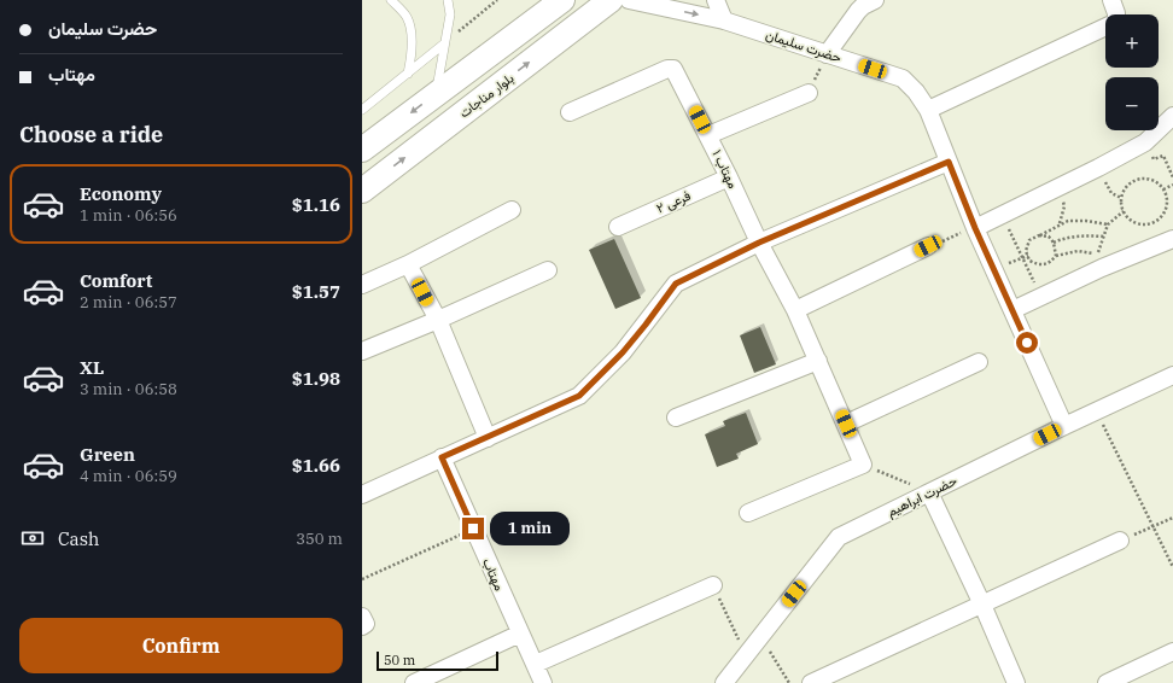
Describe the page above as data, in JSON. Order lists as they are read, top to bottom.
{
  "streets": {
    "main road": ["بلوار مناجات"],
    "street": [
      "حضرت سلیمان",
      "مهتاب ۱",
      "فرعی ۲",
      "حضرت ابراهیم",
      "مهتاب"
    ]
  },
  "crossings": [
    ["حضرت سلیمان", "حضرت ابراهیم"],
    ["مهتاب ۱", "فرعی ۲"]
  ],
  "scale_bar": "50 m",
  "page": {
    "banner": ["حضرت سلیمان", "مهتاب"],
    "map_buttons": ["+", "−"],
    "heading": "Choose a ride",
    "list": [
      {
        "name": "Economy",
        "note": "1 min · 06:56",
        "value": "$1.16"
      },
      {
        "name": "Comfort",
        "note": "2 min · 06:57",
        "value": "$1.57"
      },
      {
        "name": "XL",
        "note": "3 min · 06:58",
        "value": "$1.98"
      },
      {
        "name": "Green",
        "note": "4 min · 06:59",
        "value": "$1.66"
      }
    ],
    "pay": ["Cash", "350 m"],
    "bubble": "1 min",
    "buttons": "Confirm",
    "scale": "50 m"
  }
}
